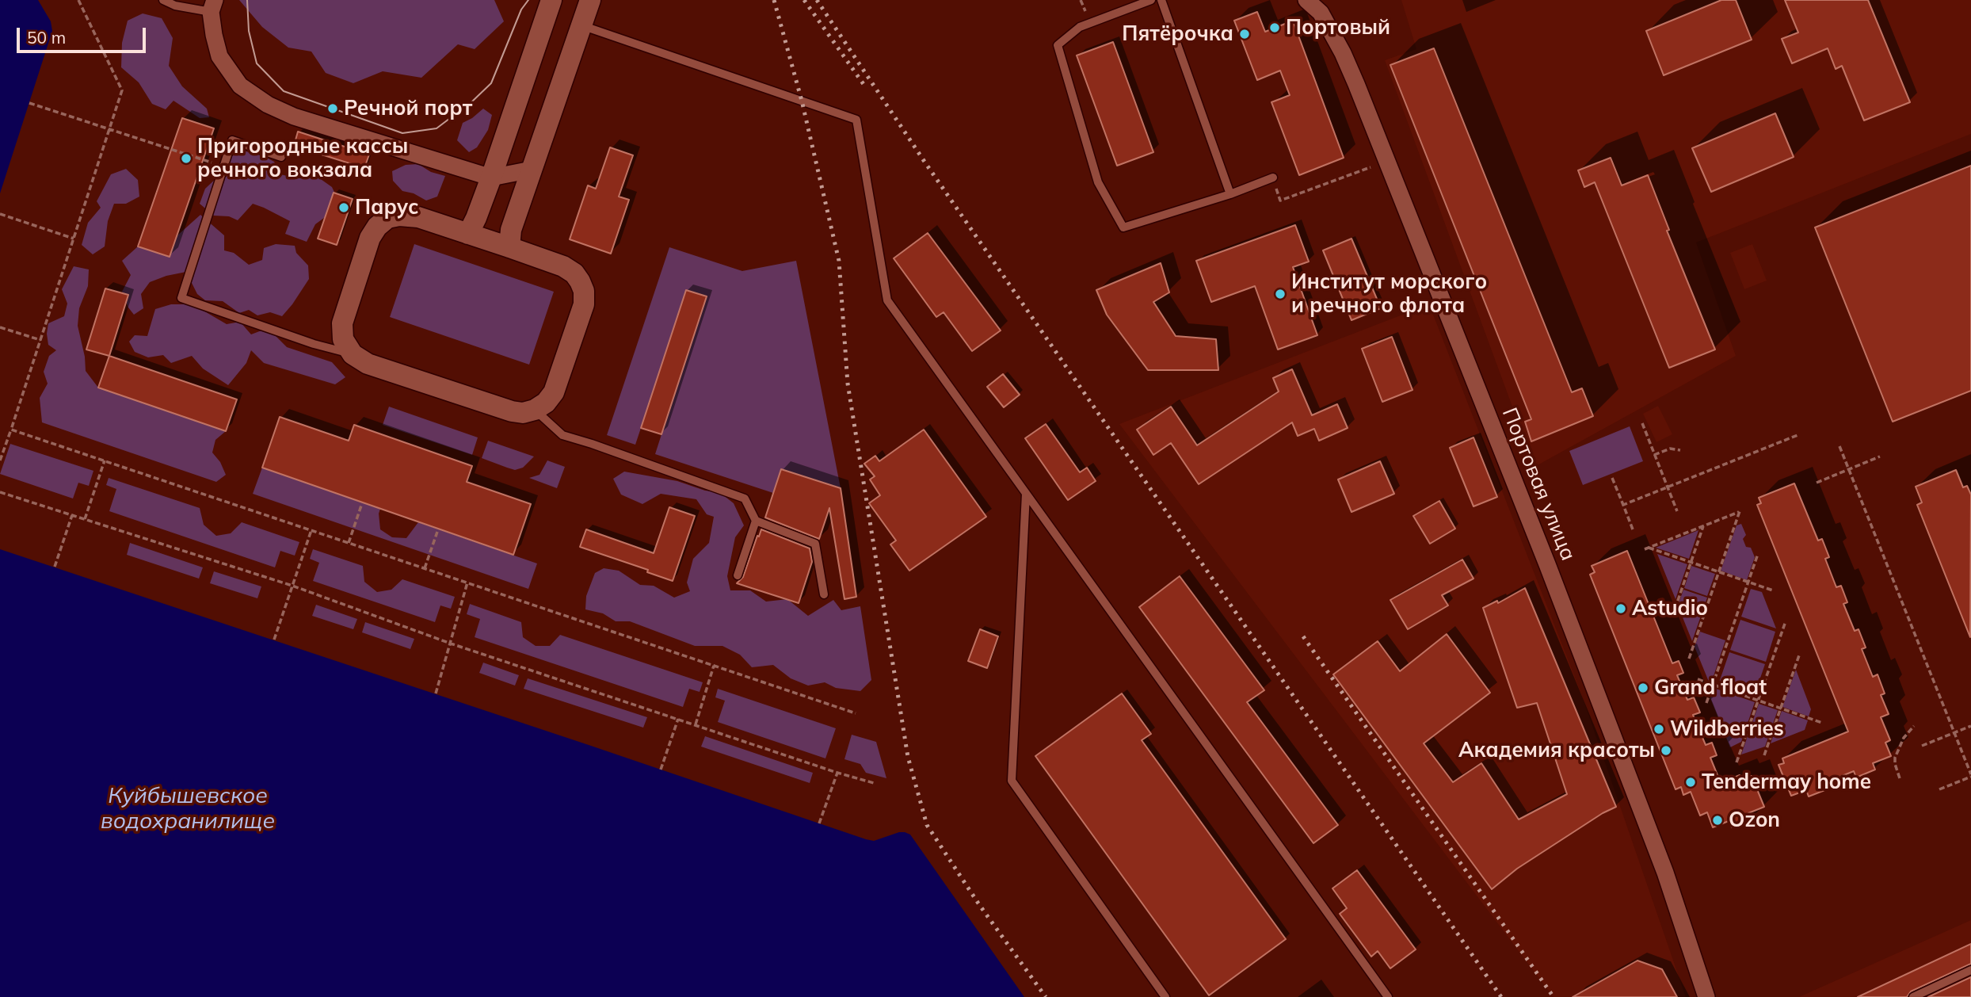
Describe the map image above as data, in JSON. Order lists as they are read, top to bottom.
{
  "streets": {
    "street": ["Портовая улица"]
  },
  "water": ["Куйбышевское водохранилище"],
  "places": [
    "Портовый",
    "Пятёрочка",
    "Речной порт",
    "Пригородные кассы речного вокзала",
    "Парус",
    "Институт морского и речного флота",
    "Astudio",
    "Grand float",
    "Wildberries",
    "Академия красоты",
    "Tendermay home",
    "Ozon"
  ],
  "scale_bar": "50 m"
}
